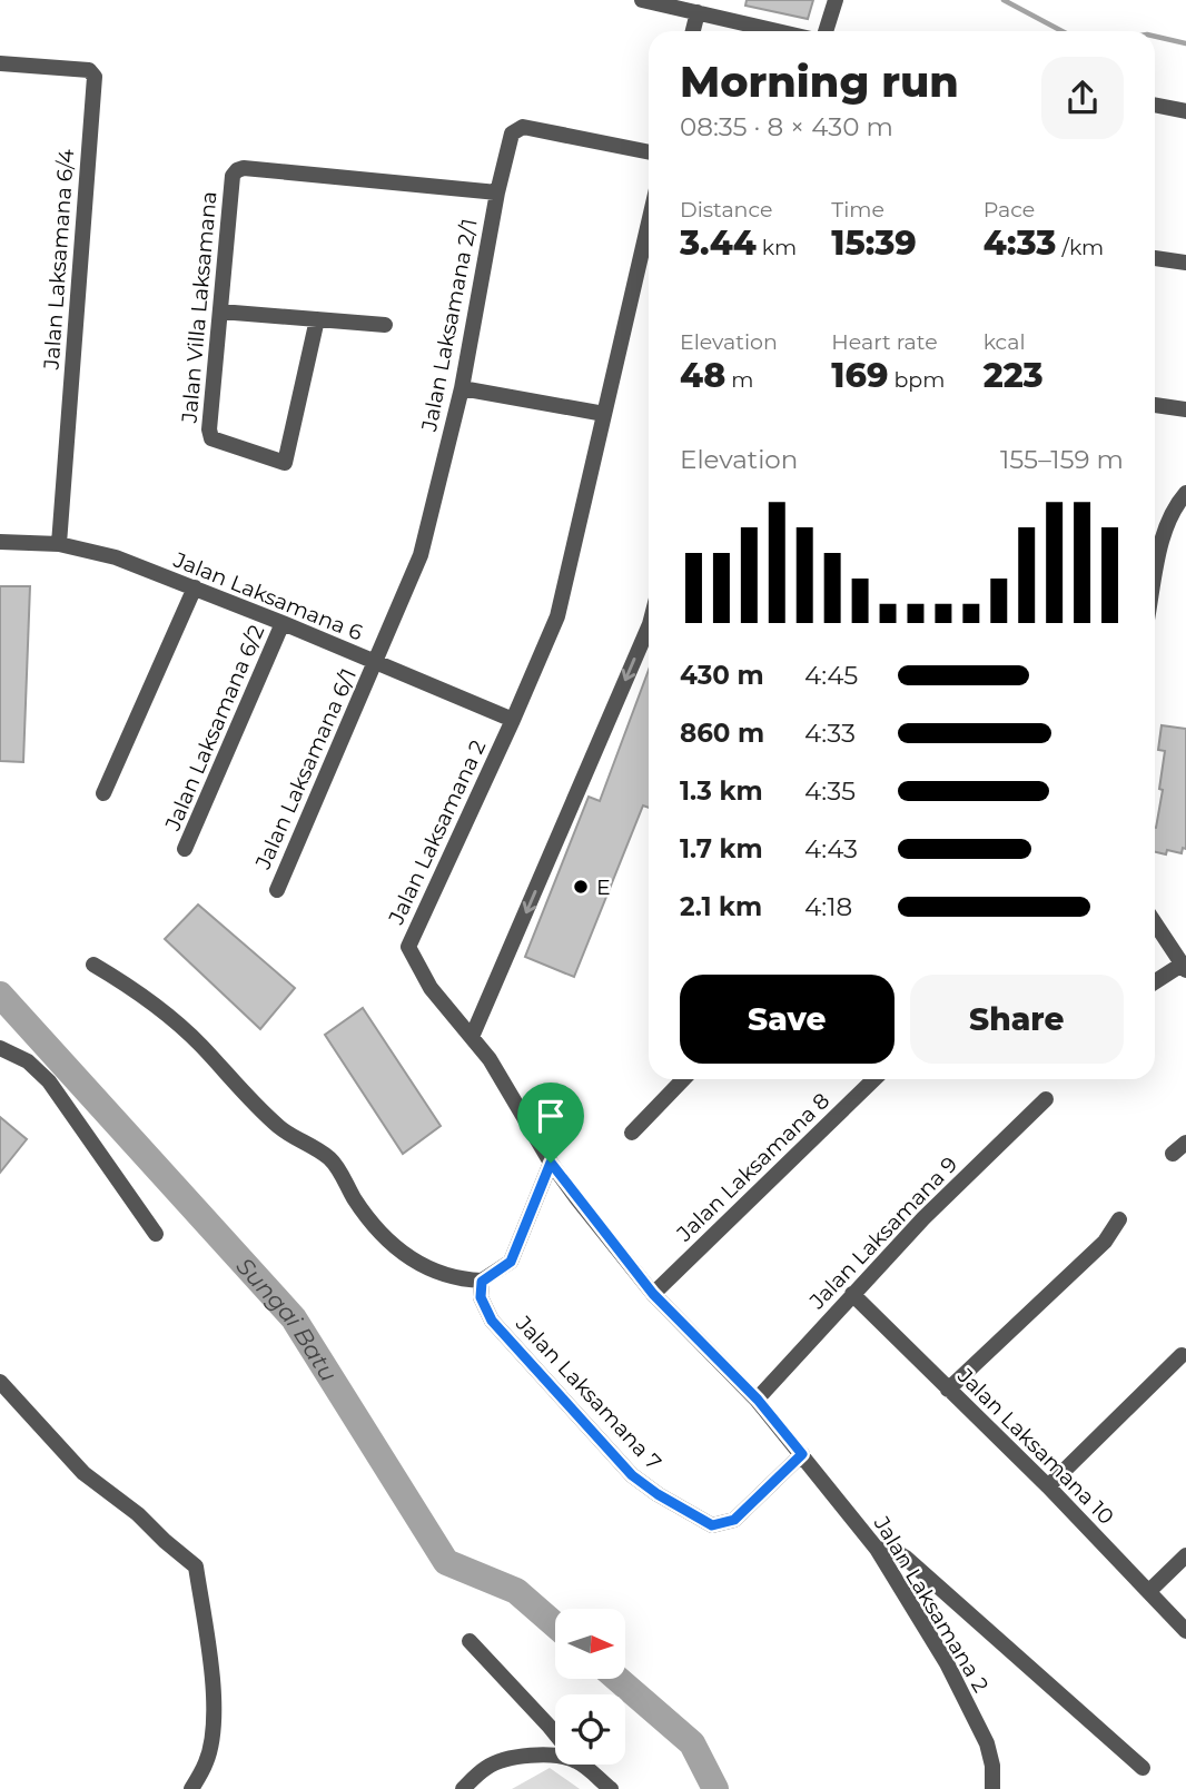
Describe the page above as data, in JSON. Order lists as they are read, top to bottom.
{
  "streets": {
    "street": [
      "Jalan Laksamana 6/4",
      "Jalan Villa Laksamana",
      "Jalan Laksamana 2/1",
      "Jalan Laksamana 6",
      "Jalan Laksamana 6/2",
      "Jalan Laksamana 6/1",
      "Jalan Laksamana 2",
      "Jalan Laksamana 8",
      "Jalan Laksamana 9",
      "Jalan Laksamana 7",
      "Jalan Laksamana 10"
    ]
  },
  "crossings": [
    ["Jalan Laksamana 6/4", "Jalan Laksamana 6"],
    ["Jalan Villa Laksamana", "Jalan Laksamana 2/1"],
    ["Jalan Laksamana 2/1", "Jalan Laksamana 6"],
    ["Jalan Laksamana 2/1", "Jalan Laksamana 6/1"],
    ["Jalan Laksamana 6", "Jalan Laksamana 6/2"],
    ["Jalan Laksamana 6", "Jalan Laksamana 6/1"],
    ["Jalan Laksamana 6", "Jalan Laksamana 2"],
    ["Jalan Laksamana 2", "Jalan Laksamana 8"],
    ["Jalan Laksamana 2", "Jalan Laksamana 9"],
    ["Jalan Laksamana 2", "Jalan Laksamana 7"],
    ["Jalan Laksamana 9", "Jalan Laksamana 10"]
  ],
  "water": ["Sungai Batu"],
  "places": ["E"],
  "north": "right",
  "page": {
    "heading": ["Morning run", "08:35 · 8 × 430 m"],
    "stats": [
      ["Distance", "3.44 km"],
      ["Time", "15:39"],
      ["Pace", "4:33 /km"],
      ["Elevation", "48 m"],
      ["Heart rate", "169 bpm"],
      ["kcal", "223"]
    ],
    "chart": ["Elevation", "155–159 m"],
    "list": [
      {
        "name": "430 m",
        "note": "4:45"
      },
      {
        "name": "860 m",
        "note": "4:33"
      },
      {
        "name": "1.3 km",
        "note": "4:35"
      },
      {
        "name": "1.7 km",
        "note": "4:43"
      },
      {
        "name": "2.1 km",
        "note": "4:18"
      }
    ],
    "buttons": ["Save", "Share"]
  }
}
